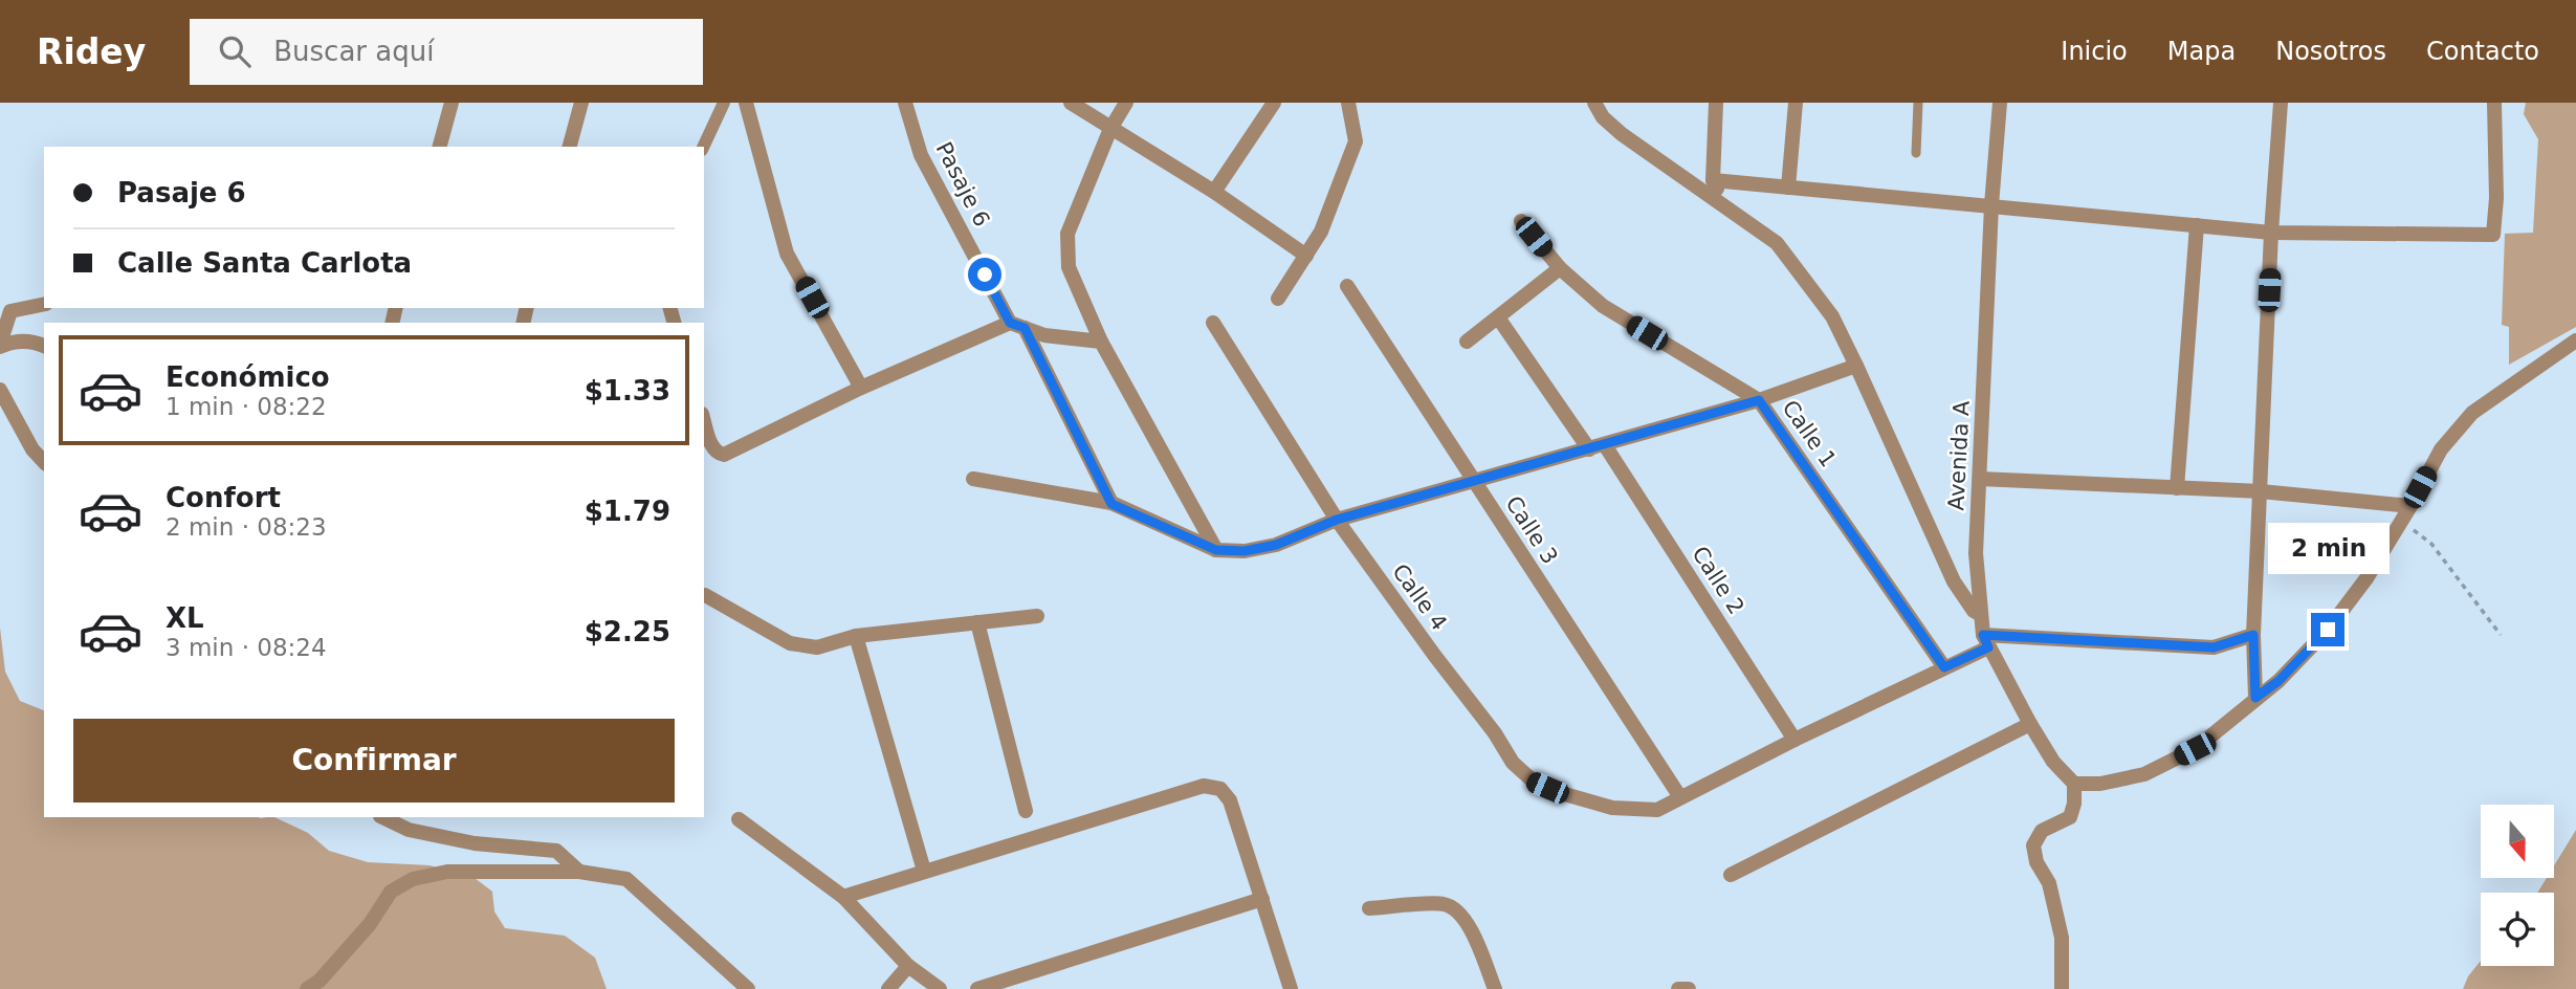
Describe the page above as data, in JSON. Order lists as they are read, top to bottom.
{
  "streets": {
    "street": [
      "Pasaje 6",
      "Calle 1",
      "Avenida A",
      "Calle 3",
      "Calle 2",
      "Calle 4"
    ]
  },
  "crossings": [
    ["Calle 3", "Calle 4"]
  ],
  "north": "bottom",
  "page": {
    "header": "Ridey",
    "search": "Buscar aquí",
    "nav": [
      "Inicio",
      "Mapa",
      "Nosotros",
      "Contacto"
    ],
    "banner": ["Pasaje 6", "Calle Santa Carlota"],
    "list": [
      {
        "name": "Económico",
        "note": "1 min · 08:22",
        "value": "$1.33"
      },
      {
        "name": "Confort",
        "note": "2 min · 08:23",
        "value": "$1.79"
      },
      {
        "name": "XL",
        "note": "3 min · 08:24",
        "value": "$2.25"
      }
    ],
    "bubble": "2 min",
    "buttons": "Confirmar"
  }
}
